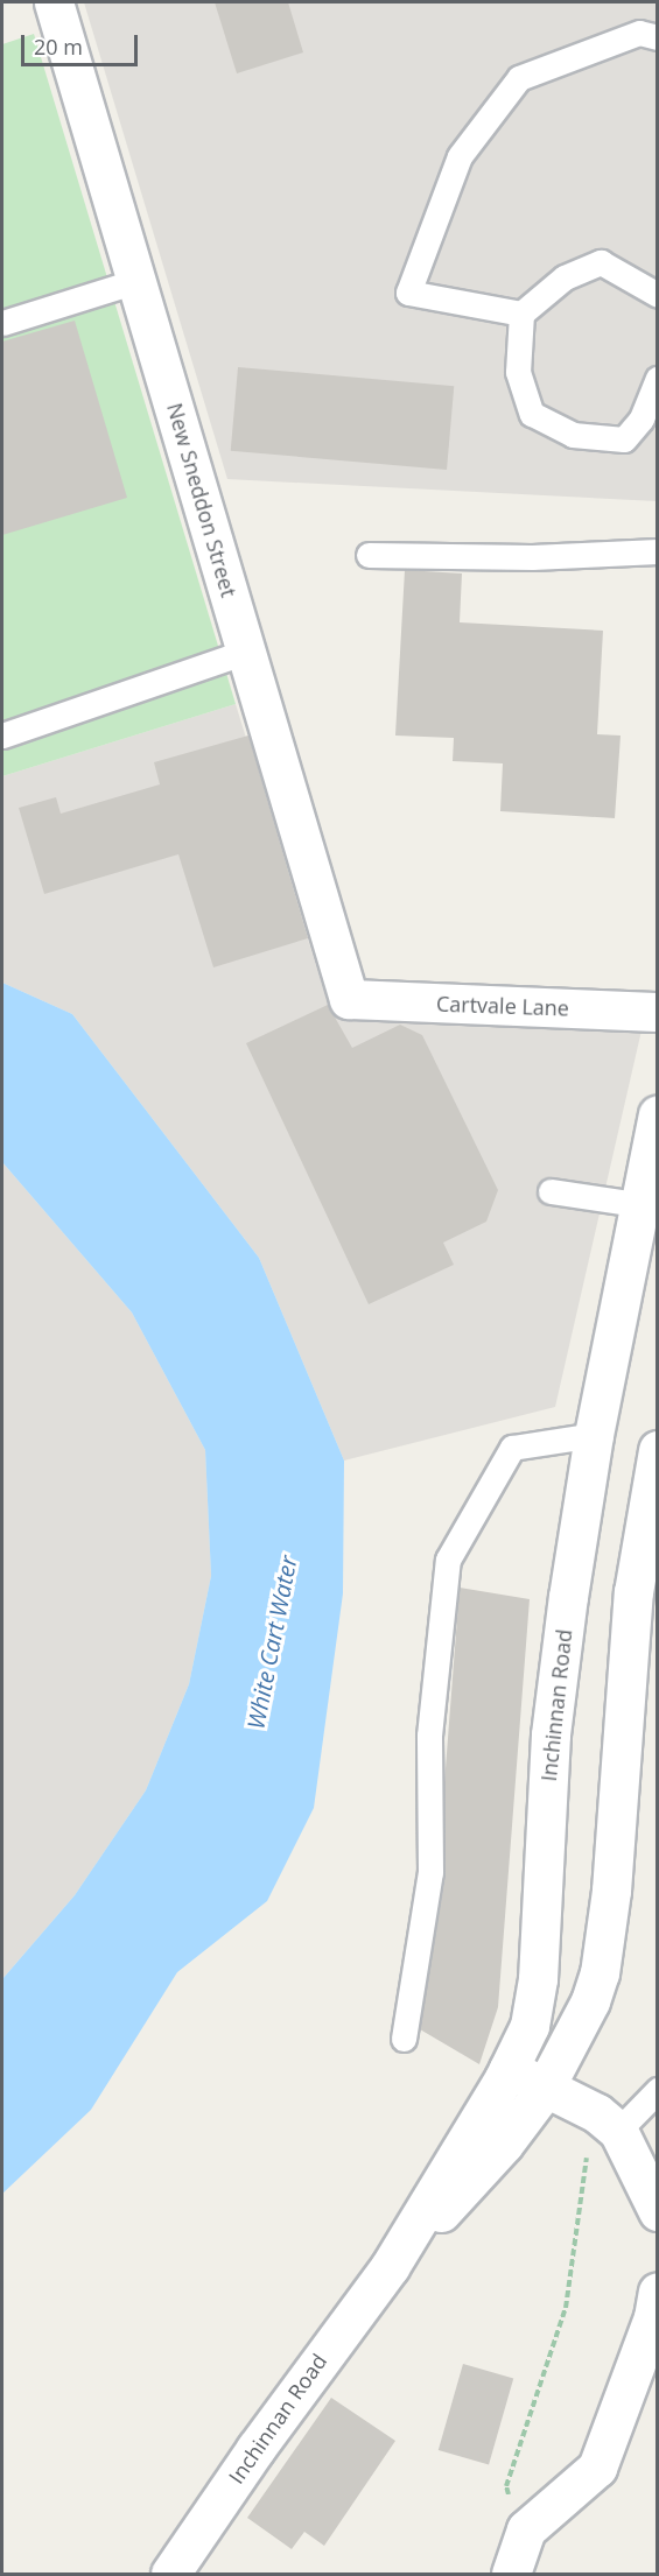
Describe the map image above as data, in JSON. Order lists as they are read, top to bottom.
{
  "streets": {
    "street": ["New Sneddon Street", "Cartvale Lane", "Inchinnan Road"]
  },
  "crossings": [
    ["New Sneddon Street", "Cartvale Lane"]
  ],
  "water": ["White Cart Water"],
  "scale_bar": "20 m"
}
